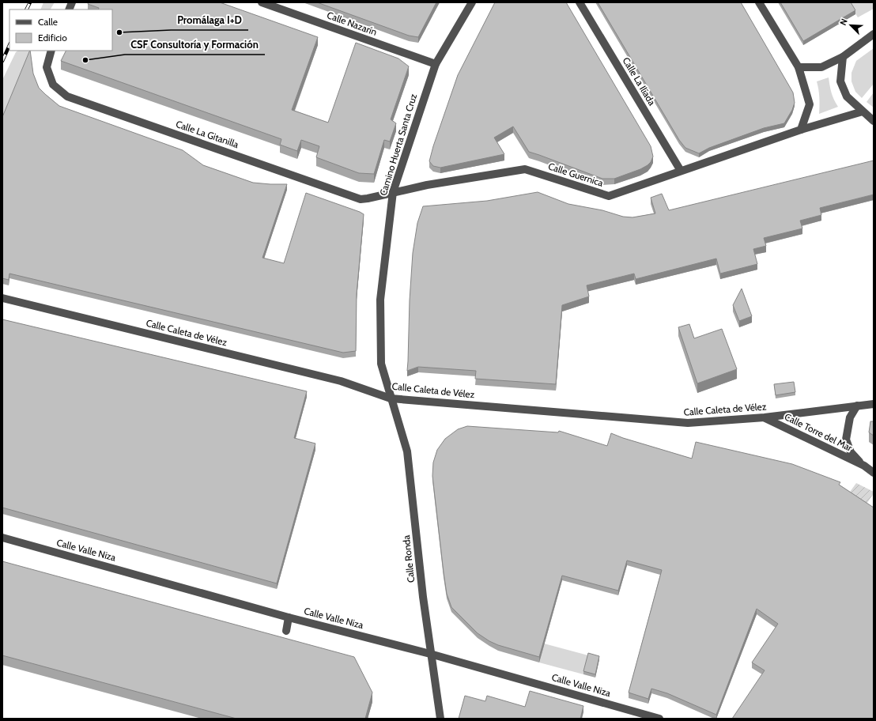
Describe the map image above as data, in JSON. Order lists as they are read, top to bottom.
{
  "streets": {
    "street": [
      "Calle Nazarín",
      "Calle La Ilíada",
      "Calle La Gitanilla",
      "Camino Huerta Santa Cruz",
      "Calle Guernica",
      "Calle Caleta de Vélez",
      "Calle Torre del Mar",
      "Calle Valle Niza",
      "Calle Ronda"
    ]
  },
  "crossings": [
    ["Calle Nazarín", "Camino Huerta Santa Cruz"],
    ["Calle La Ilíada", "Calle Guernica"],
    ["Calle La Gitanilla", "Camino Huerta Santa Cruz"],
    ["Calle La Gitanilla", "Calle Guernica"],
    ["Camino Huerta Santa Cruz", "Calle Guernica"],
    ["Camino Huerta Santa Cruz", "Calle Caleta de Vélez"],
    ["Camino Huerta Santa Cruz", "Calle Ronda"],
    ["Calle Caleta de Vélez", "Calle Torre del Mar"],
    ["Calle Caleta de Vélez", "Calle Ronda"],
    ["Calle Valle Niza", "Calle Ronda"]
  ],
  "places": ["Promálaga I+D", "CSF Consultoría y Formación"],
  "legend": ["Calle", "Edificio"],
  "north": "top left"
}
